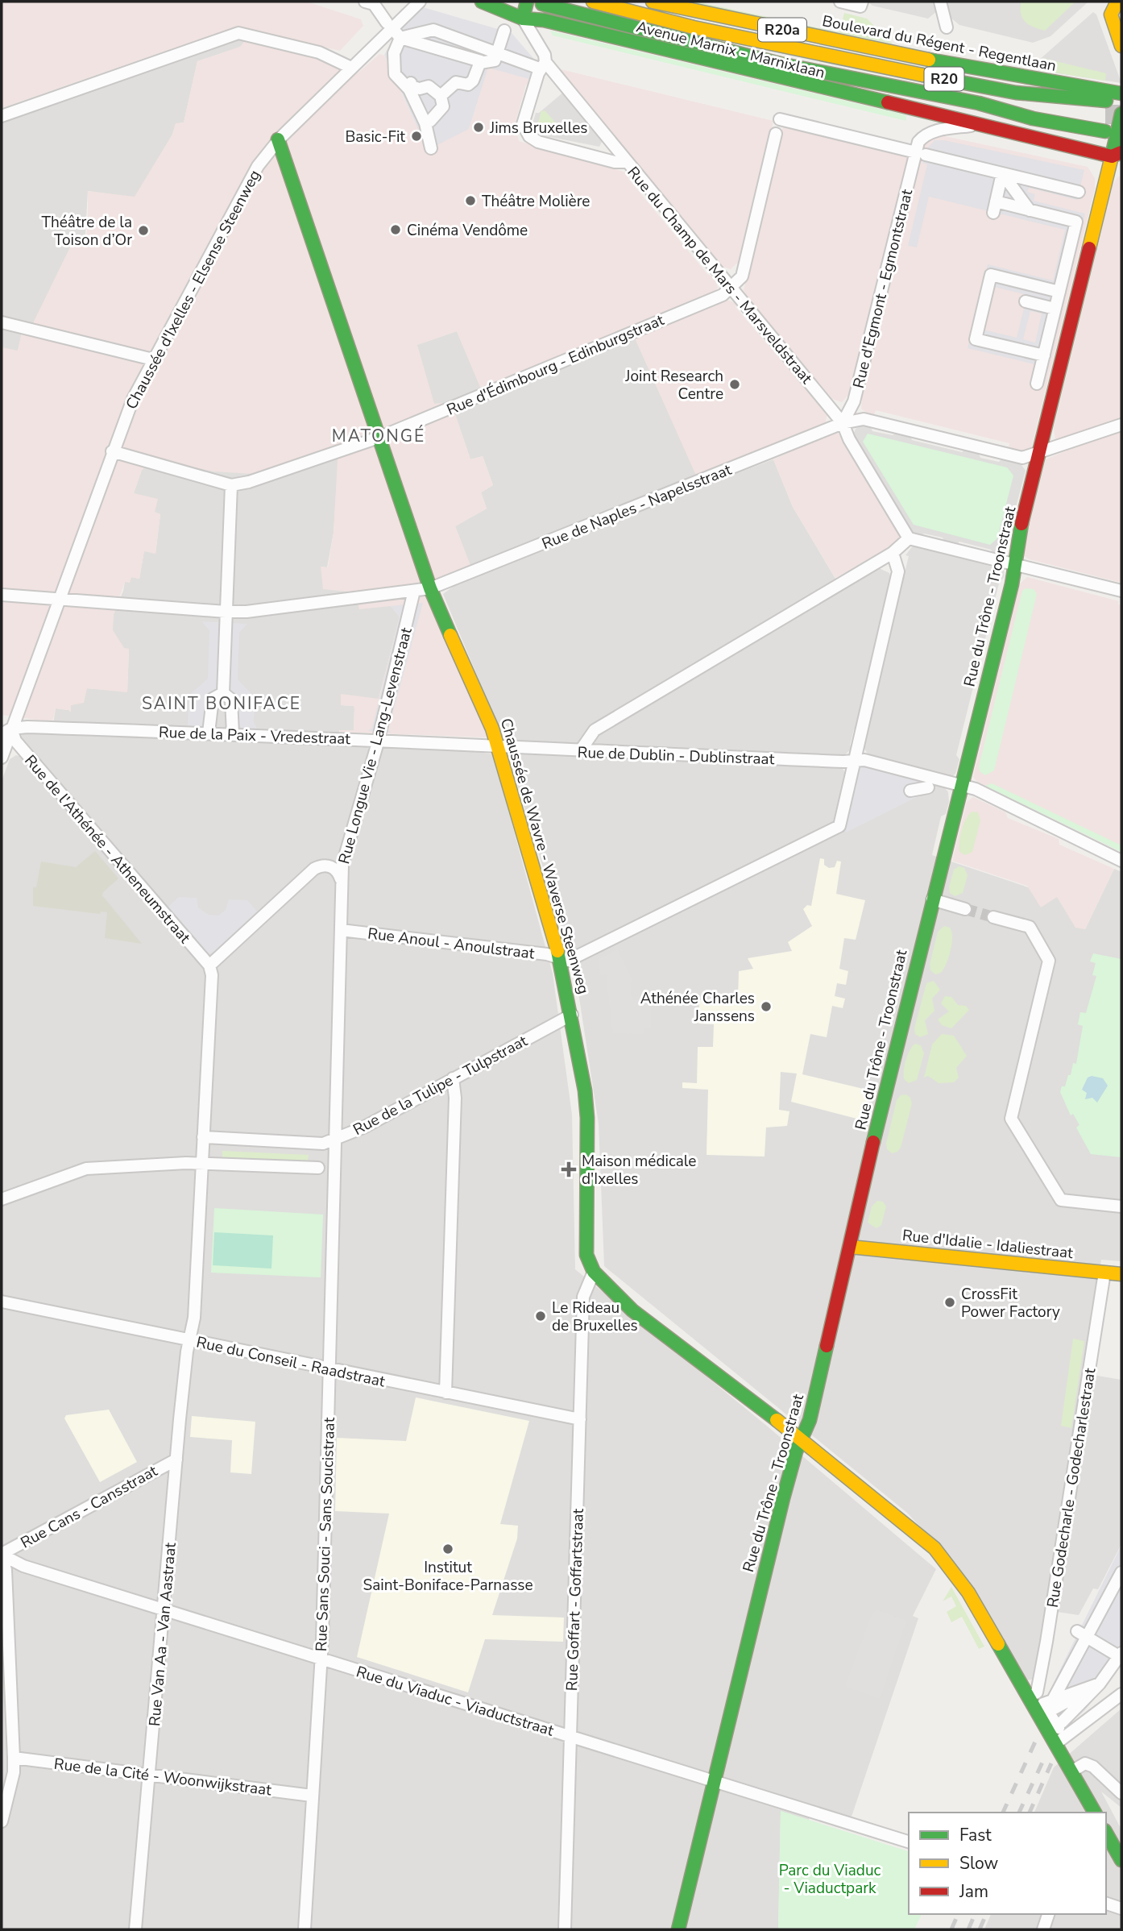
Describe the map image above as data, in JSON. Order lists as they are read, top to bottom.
{
  "streets": {
    "main road": [
      "R20a",
      "Boulevard du Régent - Regentlaan",
      "Avenue Marnix - Marnixlaan",
      "R20",
      "Rue du Trône - Troonstraat",
      "Chaussée de Wavre - Waverse Steenweg",
      "Rue d'Idalie - Idaliestraat"
    ],
    "street": [
      "Rue du Champ de Mars - Marsveldstraat",
      "Rue d'Egmont - Egmontstraat",
      "Chaussée d'Ixelles - Elsense Steenweg",
      "Rue d'Édimbourg - Edinburgstraat",
      "Rue de Naples - Napelsstraat",
      "Rue de la Paix - Vredestraat",
      "Rue Longue Vie - Lang-Levenstraat",
      "Rue de Dublin - Dublinstraat",
      "Rue de l'Athénée - Atheneumstraat",
      "Rue Anoul - Anoulstraat",
      "Rue de la Tulipe - Tulpstraat",
      "Rue du Conseil - Raadstraat",
      "Rue Godecharle - Godecharlestraat",
      "Rue Cans - Cansstraat",
      "Rue Sans Souci - Sans Soucistraat",
      "Rue Goffart - Goffartstraat",
      "Rue Van Aa - Van Aastraat",
      "Rue du Viaduc - Viaductstraat",
      "Rue de la Cité - Woonwijkstraat"
    ]
  },
  "crossings": [
    ["Avenue Marnix - Marnixlaan", "Rue du Champ de Mars - Marsveldstraat"],
    ["Avenue Marnix - Marnixlaan", "Rue d'Egmont - Egmontstraat"],
    ["Avenue Marnix - Marnixlaan", "Rue du Trône - Troonstraat"],
    ["Rue du Champ de Mars - Marsveldstraat", "Rue d'Egmont - Egmontstraat"],
    ["Rue du Champ de Mars - Marsveldstraat", "Rue d'Édimbourg - Edinburgstraat"],
    ["Rue du Champ de Mars - Marsveldstraat", "Rue de Naples - Napelsstraat"],
    ["Rue d'Egmont - Egmontstraat", "Rue de Naples - Napelsstraat"],
    ["Chaussée d'Ixelles - Elsense Steenweg", "Rue de Naples - Napelsstraat"],
    ["Chaussée d'Ixelles - Elsense Steenweg", "Rue de la Paix - Vredestraat"],
    ["Chaussée d'Ixelles - Elsense Steenweg", "Rue de l'Athénée - Atheneumstraat"],
    ["Chaussée d'Ixelles - Elsense Steenweg", "Chaussée de Wavre - Waverse Steenweg"],
    ["Rue d'Édimbourg - Edinburgstraat", "Chaussée de Wavre - Waverse Steenweg"],
    ["Rue de Naples - Napelsstraat", "Rue du Trône - Troonstraat"],
    ["Rue de Naples - Napelsstraat", "Rue Longue Vie - Lang-Levenstraat"],
    ["Rue de Naples - Napelsstraat", "Chaussée de Wavre - Waverse Steenweg"],
    ["Rue du Trône - Troonstraat", "Rue de Dublin - Dublinstraat"],
    ["Rue du Trône - Troonstraat", "Chaussée de Wavre - Waverse Steenweg"],
    ["Rue du Trône - Troonstraat", "Rue d'Idalie - Idaliestraat"],
    ["Rue du Trône - Troonstraat", "Rue du Viaduc - Viaductstraat"],
    ["Rue de la Paix - Vredestraat", "Rue Longue Vie - Lang-Levenstraat"],
    ["Rue de la Paix - Vredestraat", "Rue de Dublin - Dublinstraat"],
    ["Rue de la Paix - Vredestraat", "Rue de l'Athénée - Atheneumstraat"],
    ["Rue de la Paix - Vredestraat", "Chaussée de Wavre - Waverse Steenweg"],
    ["Rue Longue Vie - Lang-Levenstraat", "Rue Anoul - Anoulstraat"],
    ["Rue Longue Vie - Lang-Levenstraat", "Rue de la Tulipe - Tulpstraat"],
    ["Rue Longue Vie - Lang-Levenstraat", "Rue Sans Souci - Sans Soucistraat"],
    ["Rue de Dublin - Dublinstraat", "Chaussée de Wavre - Waverse Steenweg"],
    ["Rue de l'Athénée - Atheneumstraat", "Rue Van Aa - Van Aastraat"],
    ["Chaussée de Wavre - Waverse Steenweg", "Rue Anoul - Anoulstraat"],
    ["Chaussée de Wavre - Waverse Steenweg", "Rue de la Tulipe - Tulpstraat"],
    ["Chaussée de Wavre - Waverse Steenweg", "Rue Godecharle - Godecharlestraat"],
    ["Chaussée de Wavre - Waverse Steenweg", "Rue Goffart - Goffartstraat"],
    ["Rue de la Tulipe - Tulpstraat", "Rue Sans Souci - Sans Soucistraat"],
    ["Rue de la Tulipe - Tulpstraat", "Rue Van Aa - Van Aastraat"],
    ["Rue d'Idalie - Idaliestraat", "Rue Godecharle - Godecharlestraat"],
    ["Rue du Conseil - Raadstraat", "Rue Sans Souci - Sans Soucistraat"],
    ["Rue du Conseil - Raadstraat", "Rue Goffart - Goffartstraat"],
    ["Rue du Conseil - Raadstraat", "Rue Van Aa - Van Aastraat"],
    ["Rue Cans - Cansstraat", "Rue Van Aa - Van Aastraat"],
    ["Rue Cans - Cansstraat", "Rue du Viaduc - Viaductstraat"],
    ["Rue Sans Souci - Sans Soucistraat", "Rue du Viaduc - Viaductstraat"],
    ["Rue Sans Souci - Sans Soucistraat", "Rue de la Cité - Woonwijkstraat"],
    ["Rue Goffart - Goffartstraat", "Rue du Viaduc - Viaductstraat"],
    ["Rue Van Aa - Van Aastraat", "Rue du Viaduc - Viaductstraat"],
    ["Rue Van Aa - Van Aastraat", "Rue de la Cité - Woonwijkstraat"]
  ],
  "districts": ["MATONGÉ", "SAINT BONIFACE"],
  "parks": ["Parc du Viaduc - Viaductpark"],
  "places": {
    "other": [
      "Jims Bruxelles",
      "Basic-Fit",
      "Théâtre Molière",
      "Cinéma Vendôme",
      "Théâtre de la Toison d’Or",
      "Joint Research Centre",
      "Athénée Charles Janssens",
      "CrossFit Power Factory",
      "Le Rideau de Bruxelles",
      "Institut Saint-Boniface-Parnasse"
    ],
    "health": ["Maison médicale d'Ixelles"]
  },
  "legend": ["Fast", "Slow", "Jam"]
}
